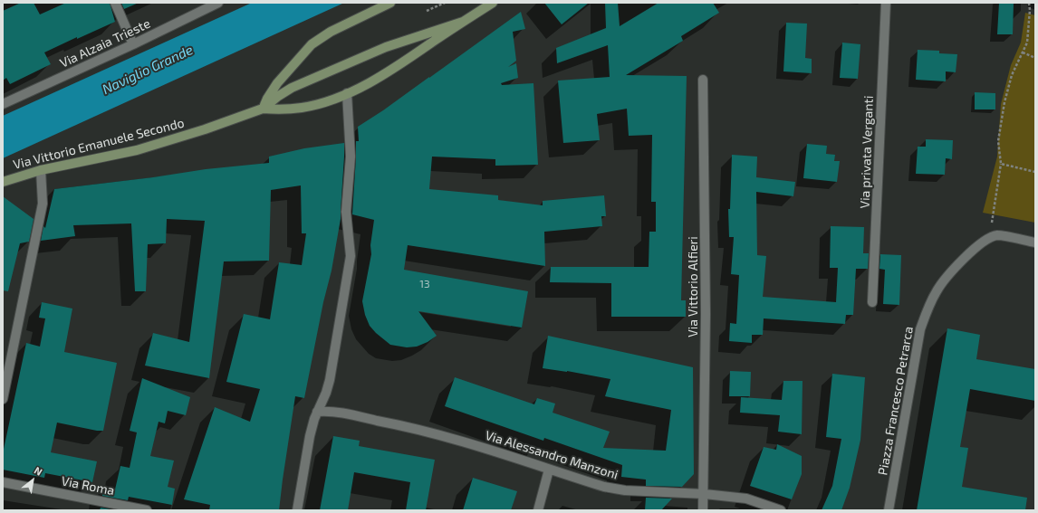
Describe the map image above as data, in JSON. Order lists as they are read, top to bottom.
{
  "streets": {
    "main road": ["Via Vittorio Emanuele Secondo"],
    "street": [
      "Via Alzaia Trieste",
      "Via privata Verganti",
      "Via Vittorio Alfieri",
      "Piazza Francesco Petrarca",
      "Via Alessandro Manzoni",
      "Via Roma"
    ]
  },
  "crossings": [
    ["Via Vittorio Alfieri", "Via Alessandro Manzoni"]
  ],
  "water": ["Naviglio Grande"],
  "house_numbers": ["13"],
  "north": "top right"
}
